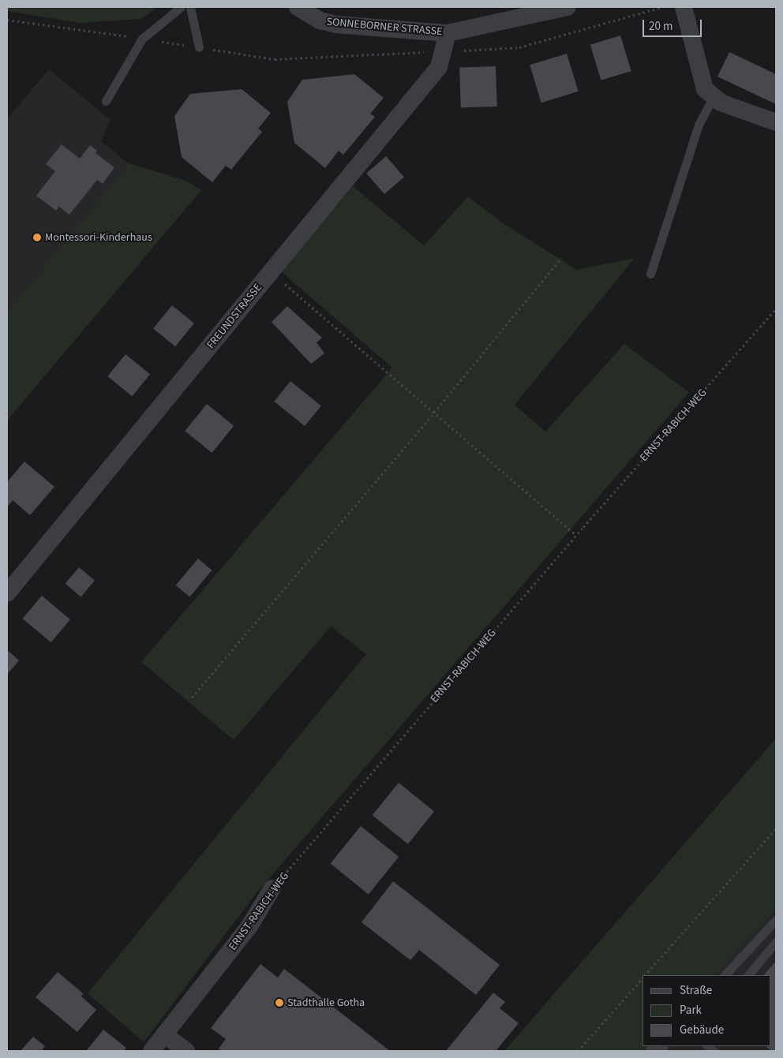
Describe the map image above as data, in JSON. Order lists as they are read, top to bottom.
{
  "streets": {
    "street": ["SONNEBORNER STRASSE", "FREUNDSTRASSE", "ERNST-RABICH-WEG"]
  },
  "crossings": [
    ["SONNEBORNER STRASSE", "FREUNDSTRASSE"]
  ],
  "places": ["Montessori-Kinderhaus", "Stadthalle Gotha"],
  "legend": ["Straße", "Park", "Gebäude"],
  "scale_bar": "20 m"
}
